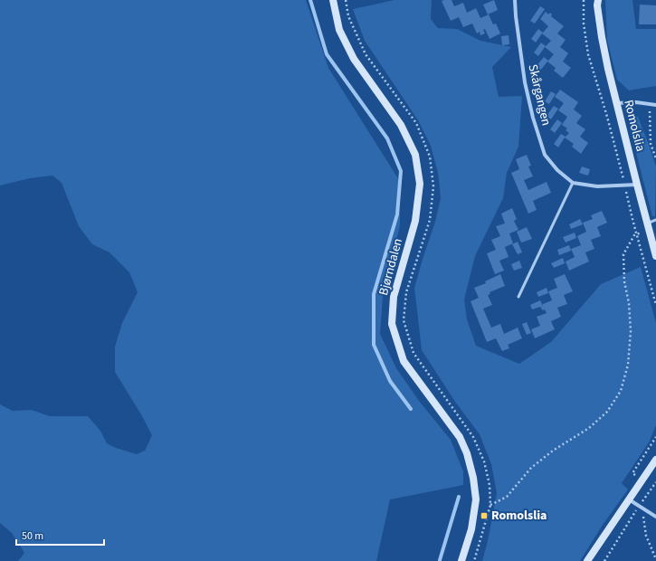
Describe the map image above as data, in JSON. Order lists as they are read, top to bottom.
{
  "streets": {
    "main road": ["Romolslia", "Bjørndalen"],
    "street": ["Skårgangen"]
  },
  "places": {
    "transit": ["Romolslia"]
  },
  "scale_bar": "50 m"
}
